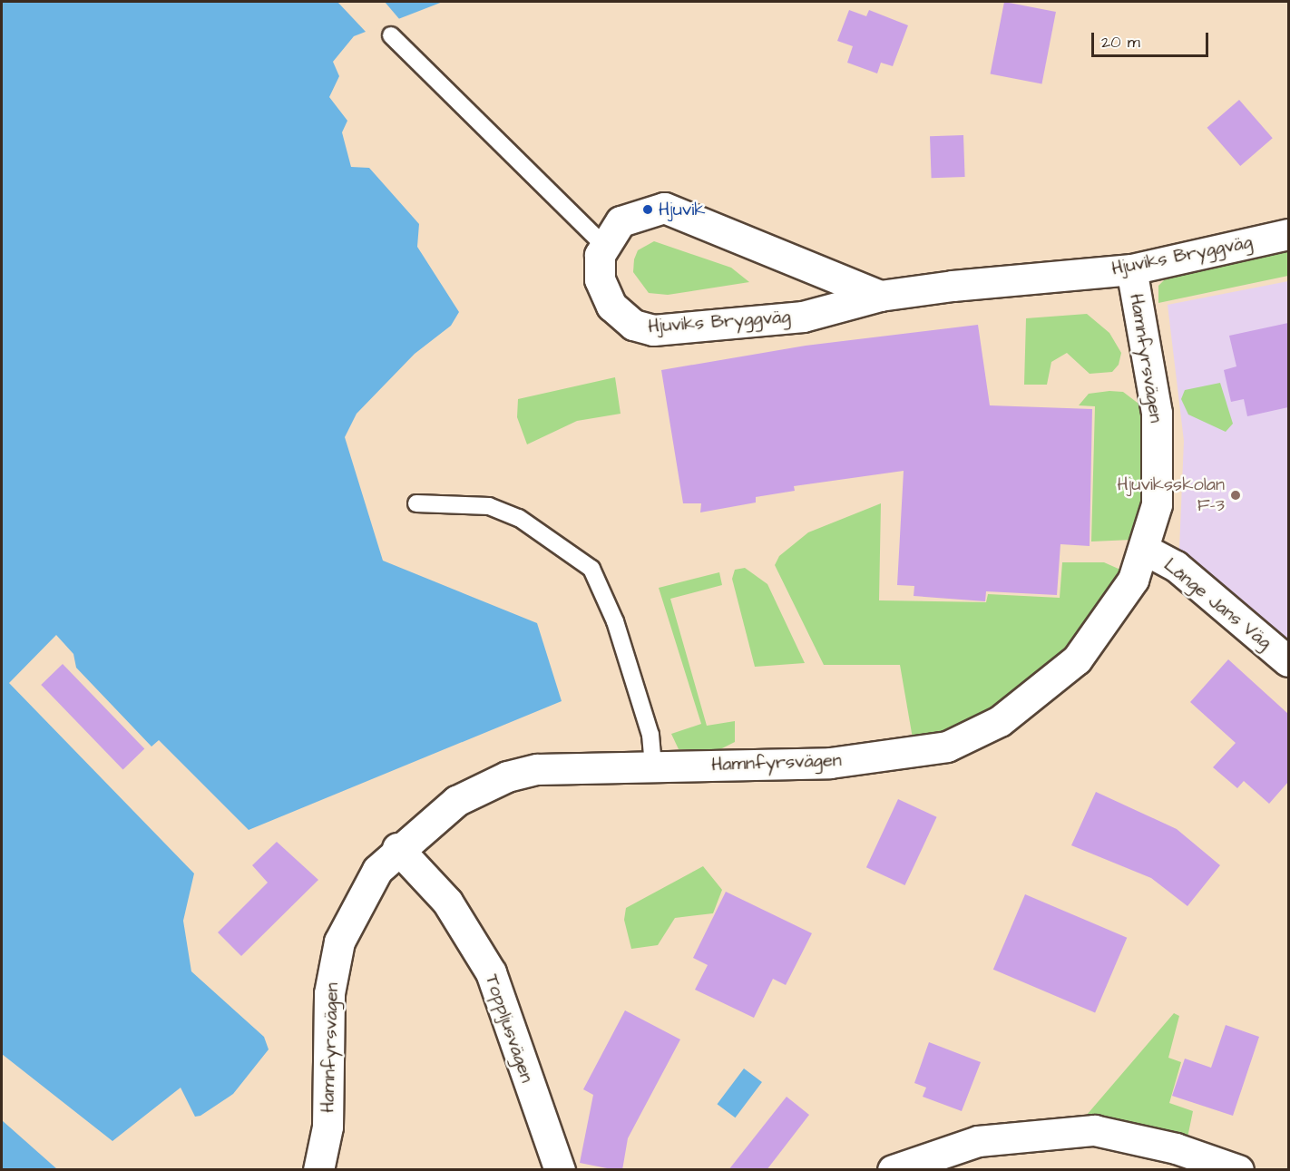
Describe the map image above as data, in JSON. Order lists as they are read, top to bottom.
{
  "streets": {
    "street": [
      "Hjuviks Bryggväg",
      "Hamnfyrsvägen",
      "Långe Jans Väg",
      "Toppljusvägen"
    ]
  },
  "crossings": [
    ["Hjuviks Bryggväg", "Hamnfyrsvägen"],
    ["Hamnfyrsvägen", "Långe Jans Väg"],
    ["Hamnfyrsvägen", "Toppljusvägen"]
  ],
  "places": ["Hjuvik", "Hjuviksskolan F-3"],
  "scale_bar": "20 m"
}
